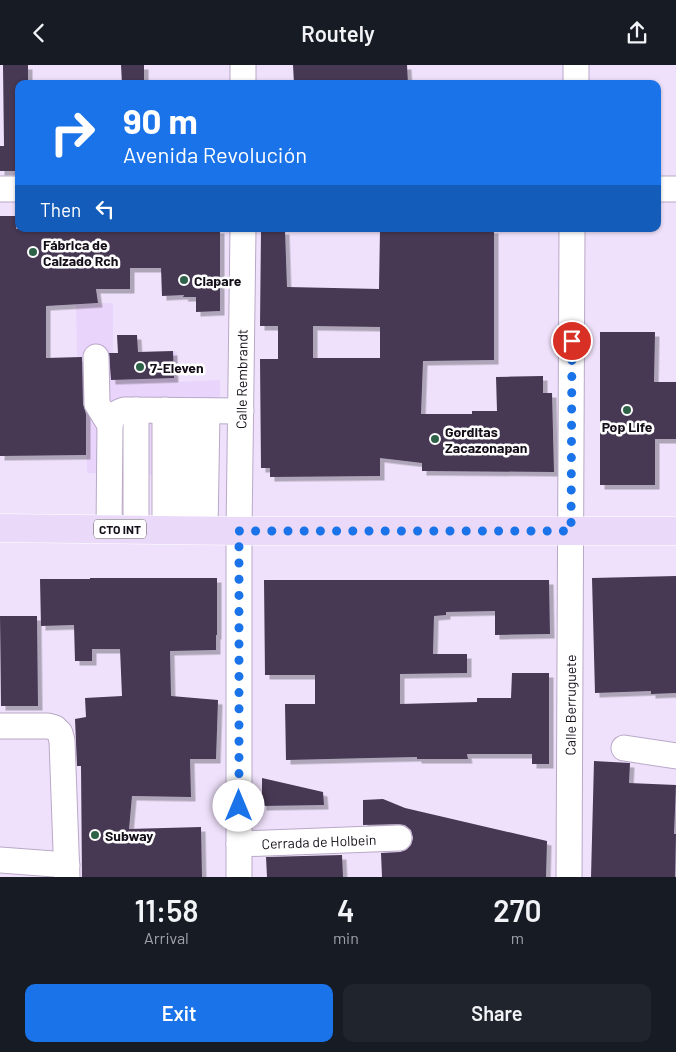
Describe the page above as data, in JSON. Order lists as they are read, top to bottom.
{
  "streets": {
    "main road": ["CTO INT"],
    "street": ["Calle Rembrandt", "Calle Berruguete", "Cerrada de Holbein"]
  },
  "crossings": [
    ["Calle Rembrandt", "CTO INT"],
    ["Calle Rembrandt", "Cerrada de Holbein"],
    ["CTO INT", "Calle Berruguete"]
  ],
  "places": [
    "Fábrica de Calzado Rch",
    "Clapare",
    "7-Eleven",
    "Pop Life",
    "Gorditas Zacazonapan",
    "Subway"
  ],
  "page": {
    "header": "Routely",
    "turn": ["90 m", "Avenida Revolución"],
    "then": "Then",
    "eta": [
      "11:58",
      "Arrival",
      "4",
      "min",
      "270",
      "m"
    ],
    "buttons": ["Exit", "Share"]
  }
}
